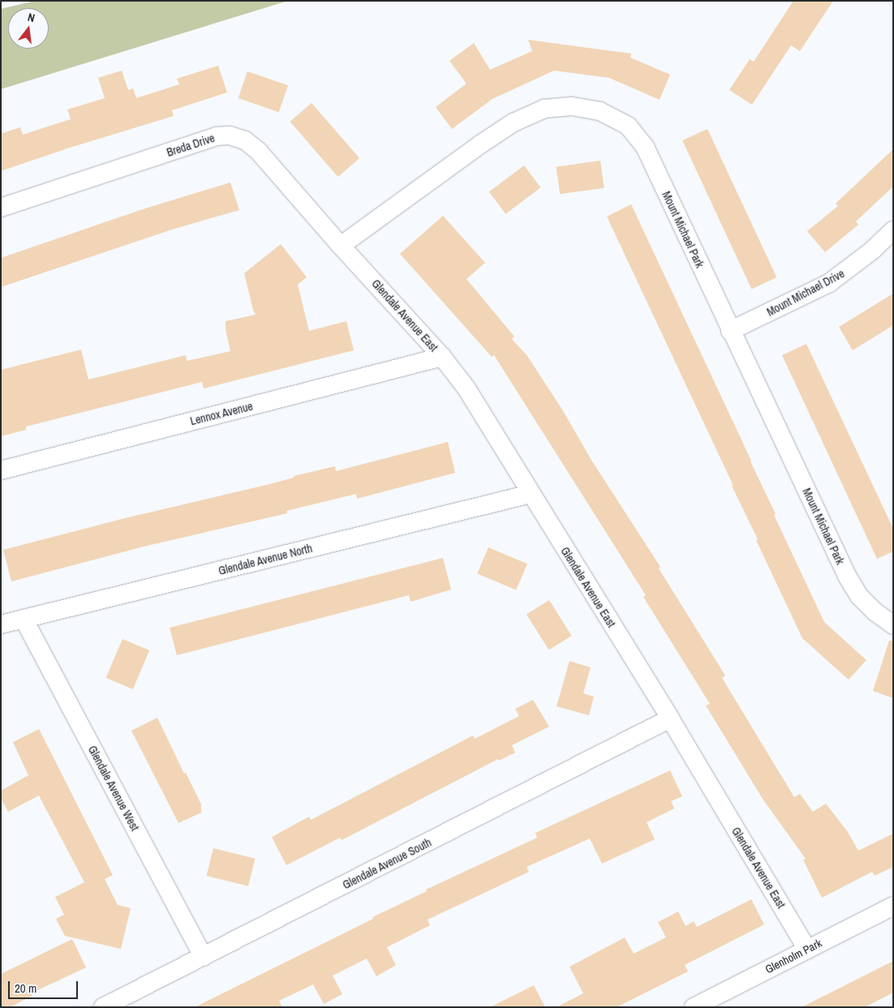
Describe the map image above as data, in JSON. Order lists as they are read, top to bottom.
{
  "streets": {
    "street": [
      "Breda Drive",
      "Mount Michael Park",
      "Mount Michael Drive",
      "Glendale Avenue East",
      "Lennox Avenue",
      "Glendale Avenue North",
      "Glendale Avenue West",
      "Glendale Avenue South",
      "Glenholm Park"
    ]
  },
  "crossings": [
    ["Breda Drive", "Mount Michael Park"],
    ["Breda Drive", "Glendale Avenue East"],
    ["Mount Michael Park", "Mount Michael Drive"],
    ["Mount Michael Park", "Glendale Avenue East"],
    ["Glendale Avenue East", "Lennox Avenue"],
    ["Glendale Avenue East", "Glendale Avenue North"],
    ["Glendale Avenue East", "Glendale Avenue South"],
    ["Glendale Avenue East", "Glenholm Park"],
    ["Glendale Avenue North", "Glendale Avenue West"],
    ["Glendale Avenue West", "Glendale Avenue South"]
  ],
  "scale_bar": "20 m",
  "north": "top"
}
